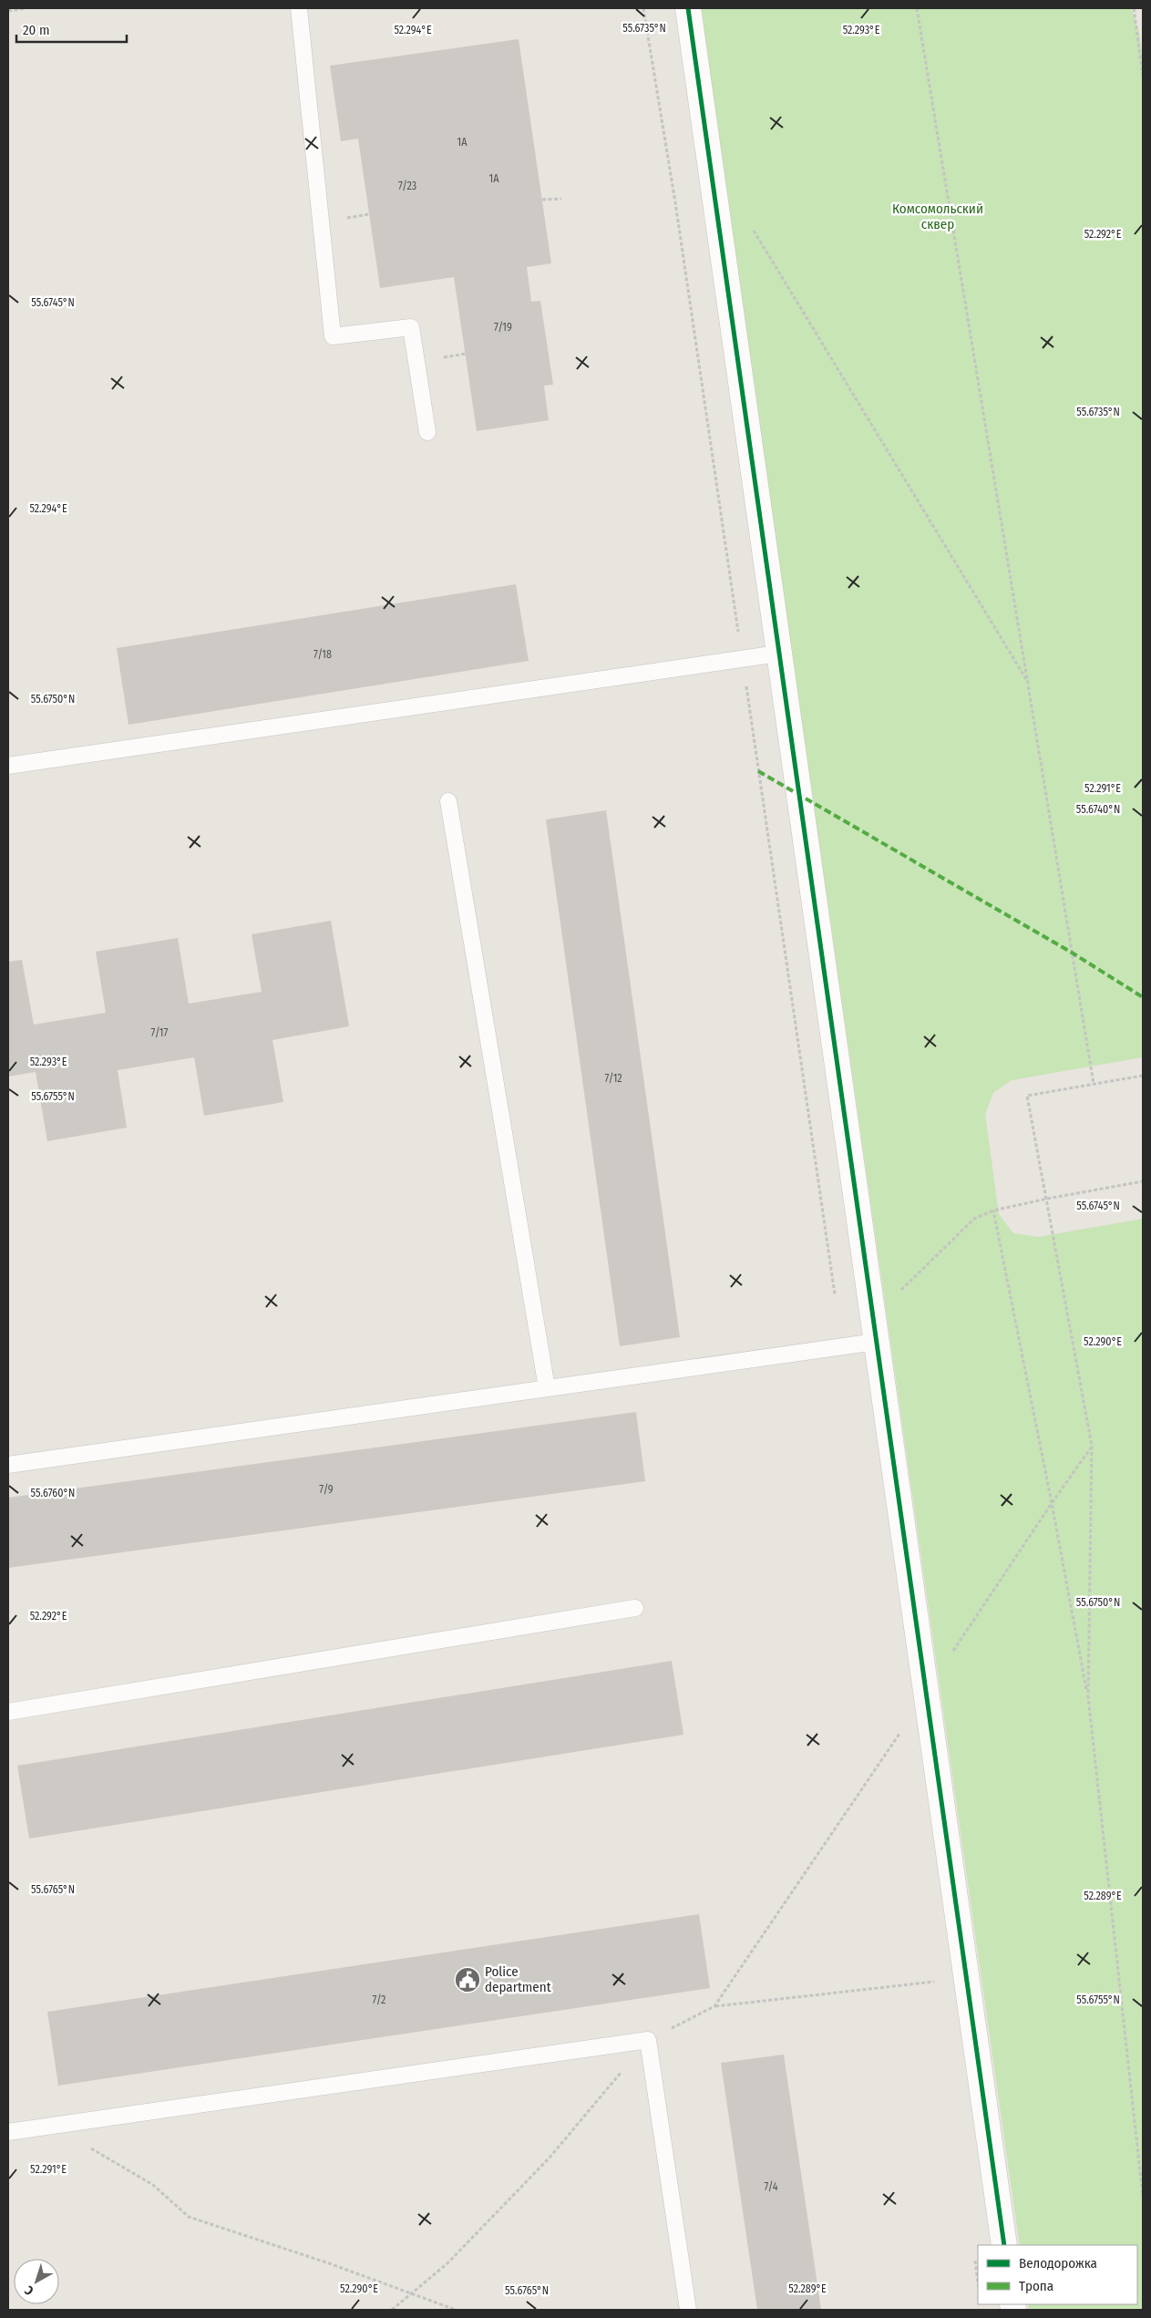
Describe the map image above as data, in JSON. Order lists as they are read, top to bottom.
{
  "parks": ["Комсомольский сквер"],
  "places": {
    "public building": ["Police department"]
  },
  "house_numbers": [
    "1А",
    "1А",
    "7/23",
    "7/19",
    "7/18",
    "7/17",
    "7/12",
    "7/9",
    "7/2",
    "7/4"
  ],
  "legend": ["Велодорожка", "Тропа"],
  "scale_bar": "20 m",
  "north": "bottom left",
  "coordinates": [
    "55.6735°N",
    "52.294°E",
    "52.293°E",
    "52.292°E",
    "55.6745°N",
    "55.6750°N",
    "52.291°E",
    "55.6740°N",
    "55.6755°N",
    "52.290°E",
    "55.6760°N",
    "55.6765°N",
    "52.289°E"
  ]
}
